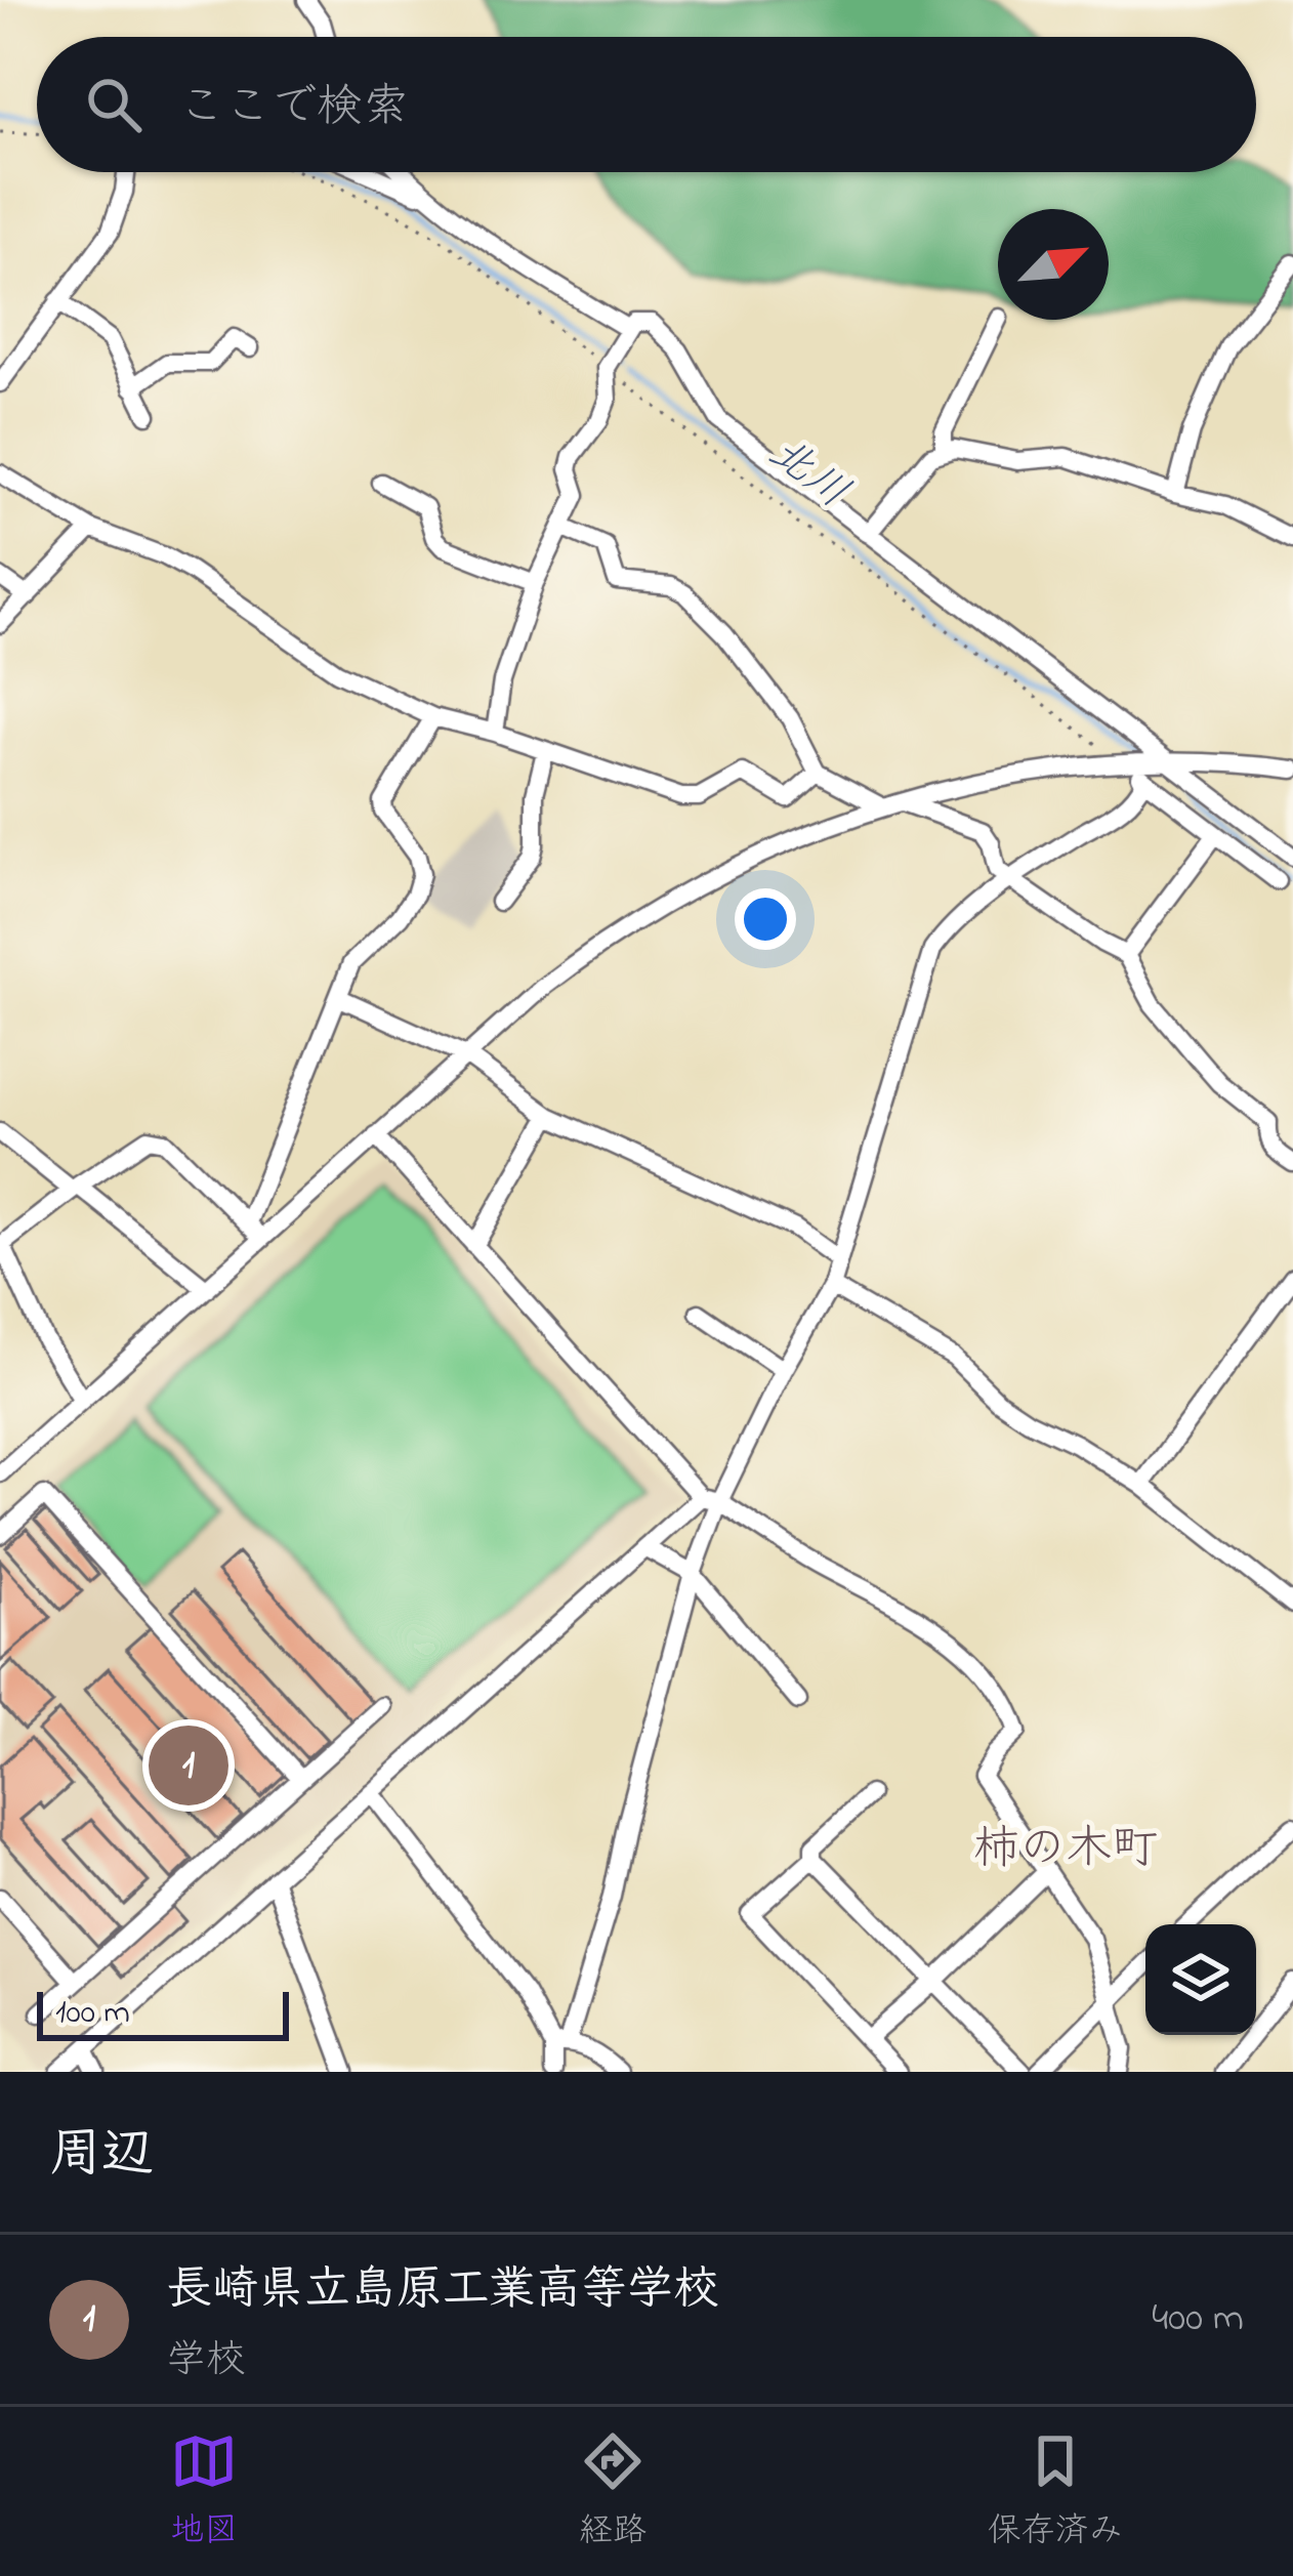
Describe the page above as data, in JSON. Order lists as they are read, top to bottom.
{
  "districts": ["柿の木町"],
  "water": ["北川"],
  "scale_bar": "100 m",
  "north": "top right",
  "page": {
    "search": "ここで検索",
    "pins": "1",
    "scale": "100 m",
    "heading": "周辺",
    "list": [
      {
        "mark": "1",
        "name": "長崎県立島原工業高等学校",
        "note": "学校",
        "value": "400 m"
      }
    ],
    "nav": ["地図", "経路", "保存済み"]
  }
}
